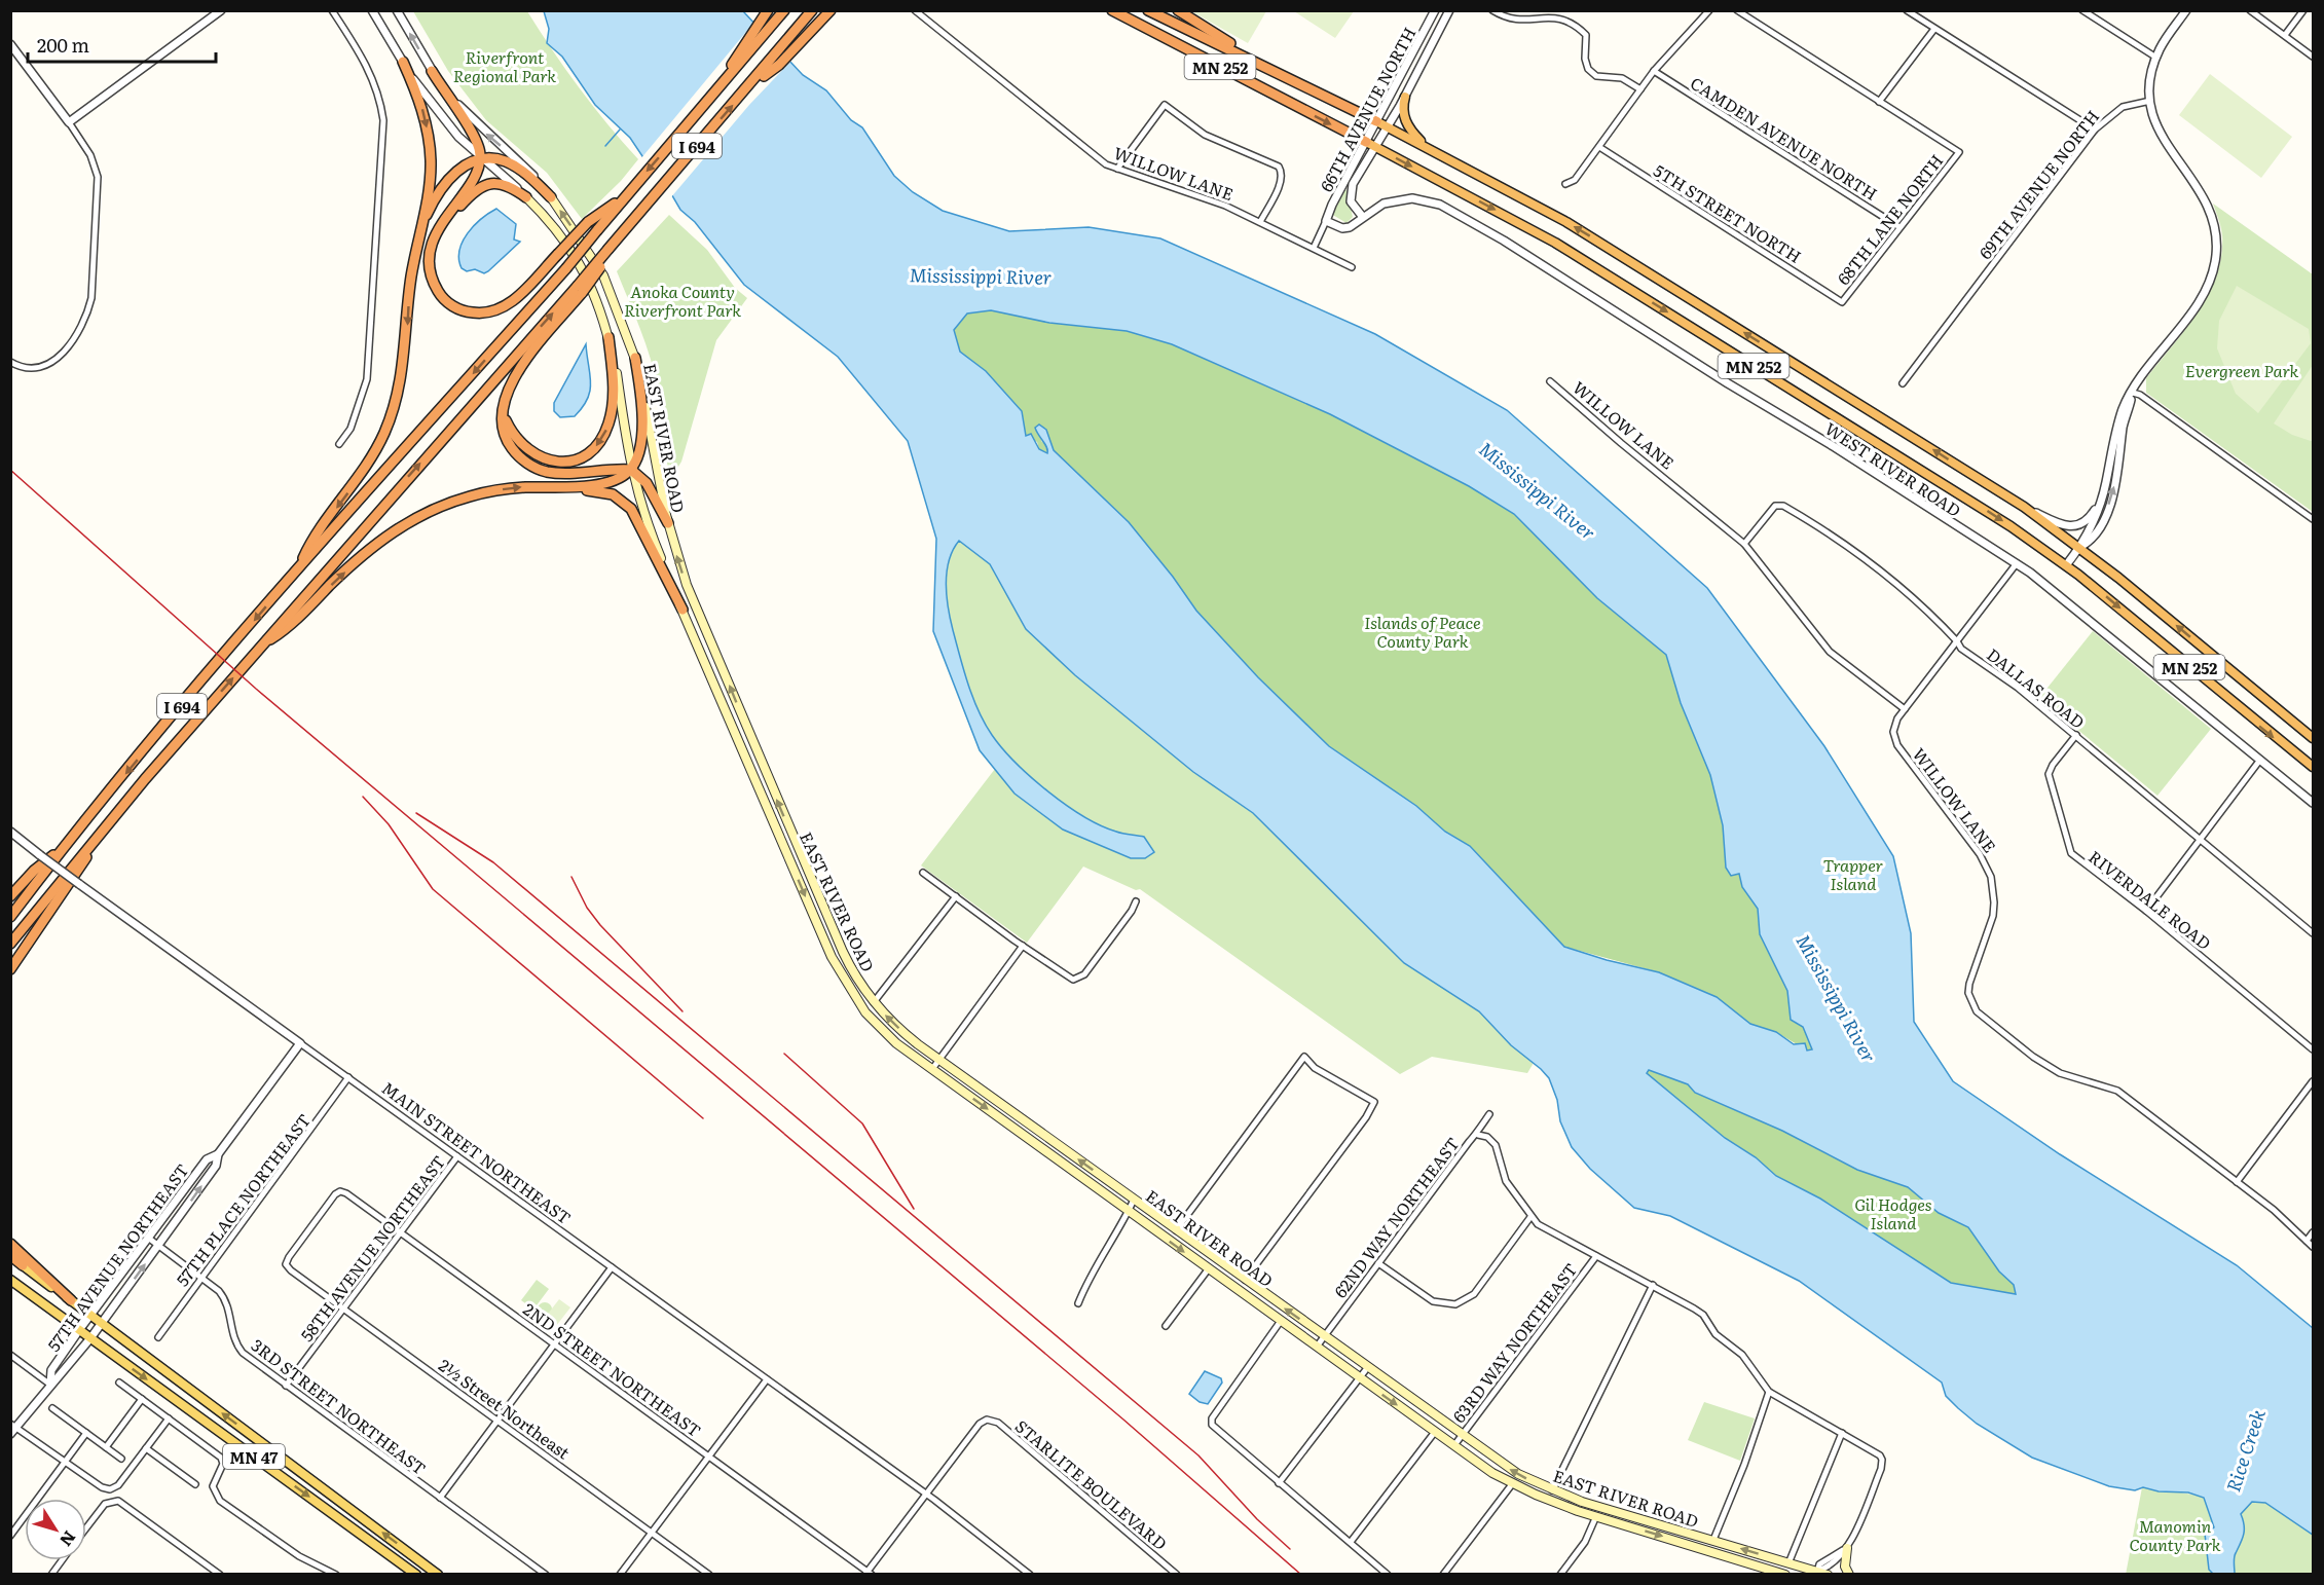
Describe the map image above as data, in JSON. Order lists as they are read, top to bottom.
{
  "streets": {
    "highway": ["MN 252", "I 694"],
    "main road": ["EAST RIVER ROAD", "MN 47"],
    "street": [
      "66TH AVENUE NORTH",
      "CAMDEN AVENUE NORTH",
      "WILLOW LANE",
      "69TH AVENUE NORTH",
      "5TH STREET NORTH",
      "68TH LANE NORTH",
      "WEST RIVER ROAD",
      "DALLAS ROAD",
      "RIVERDALE ROAD",
      "MAIN STREET NORTHEAST",
      "57TH PLACE NORTHEAST",
      "62ND WAY NORTHEAST",
      "58TH AVENUE NORTHEAST",
      "57TH AVENUE NORTHEAST",
      "63RD WAY NORTHEAST",
      "2ND STREET NORTHEAST",
      "3RD STREET NORTHEAST",
      "2½ Street Northeast",
      "STARLITE BOULEVARD"
    ]
  },
  "crossings": [
    ["MN 252", "66TH AVENUE NORTH"],
    ["66TH AVENUE NORTH", "WILLOW LANE"],
    ["66TH AVENUE NORTH", "WEST RIVER ROAD"],
    ["CAMDEN AVENUE NORTH", "68TH LANE NORTH"],
    ["WILLOW LANE", "DALLAS ROAD"],
    ["5TH STREET NORTH", "68TH LANE NORTH"],
    ["EAST RIVER ROAD", "62ND WAY NORTHEAST"],
    ["EAST RIVER ROAD", "63RD WAY NORTHEAST"],
    ["DALLAS ROAD", "RIVERDALE ROAD"],
    ["MAIN STREET NORTHEAST", "57TH PLACE NORTHEAST"],
    ["MAIN STREET NORTHEAST", "58TH AVENUE NORTHEAST"],
    ["MAIN STREET NORTHEAST", "57TH AVENUE NORTHEAST"],
    ["MAIN STREET NORTHEAST", "STARLITE BOULEVARD"],
    ["57TH PLACE NORTHEAST", "3RD STREET NORTHEAST"],
    ["58TH AVENUE NORTHEAST", "2ND STREET NORTHEAST"],
    ["58TH AVENUE NORTHEAST", "3RD STREET NORTHEAST"],
    ["58TH AVENUE NORTHEAST", "2½ Street Northeast"],
    ["57TH AVENUE NORTHEAST", "3RD STREET NORTHEAST"],
    ["57TH AVENUE NORTHEAST", "MN 47"],
    ["2ND STREET NORTHEAST", "2½ Street Northeast"]
  ],
  "water": ["Mississippi River", "Rice Creek"],
  "parks": [
    "Riverfront Regional Park",
    "Anoka County Riverfront Park",
    "Evergreen Park",
    "Islands of Peace County Park",
    "Trapper Island",
    "Gil Hodges Island",
    "Manomin County Park"
  ],
  "scale_bar": "200 m",
  "north": "bottom right"
}
